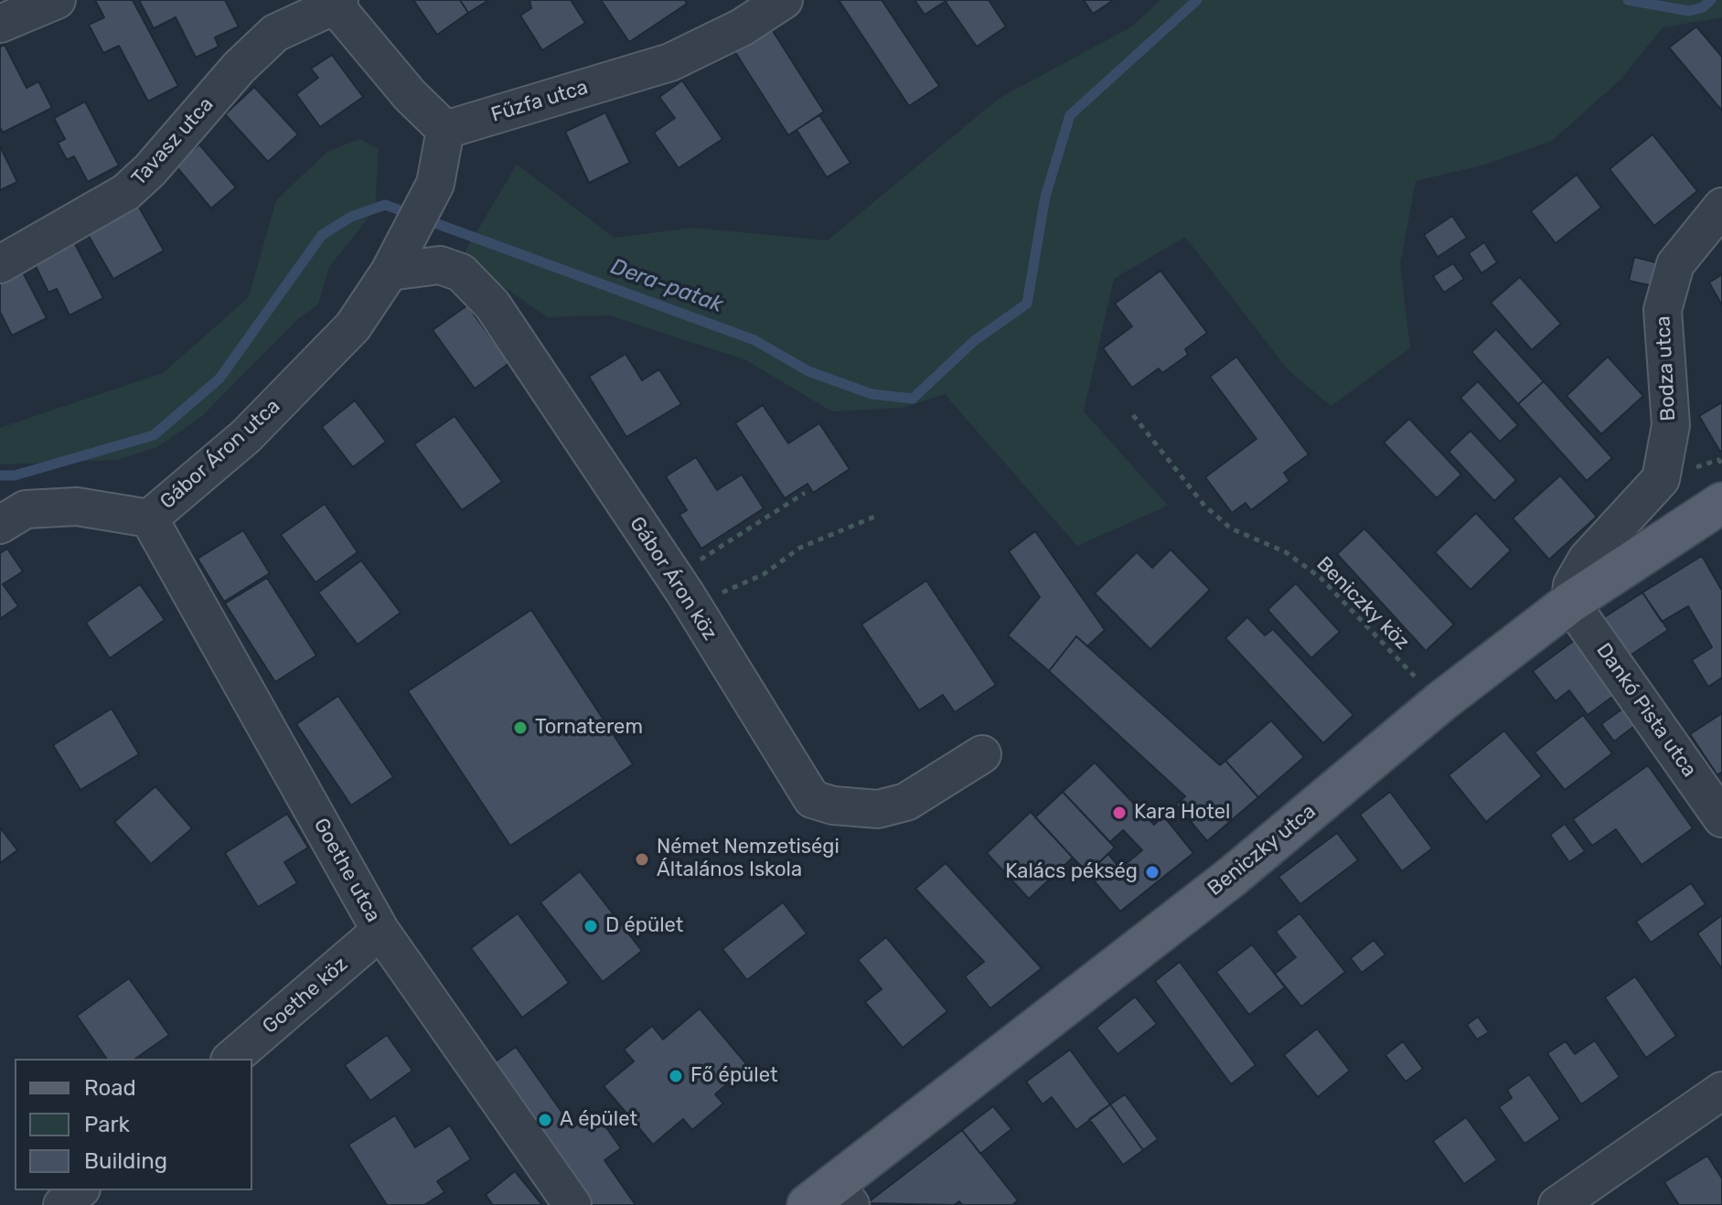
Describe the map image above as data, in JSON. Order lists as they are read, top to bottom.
{
  "streets": {
    "main road": ["Beniczky utca"],
    "street": [
      "Fűzfa utca",
      "Tavasz utca",
      "Bodza utca",
      "Gábor Áron utca",
      "Gábor Áron köz",
      "Dankó Pista utca",
      "Goethe utca",
      "Goethe köz"
    ],
    "path": ["Beniczky köz"]
  },
  "crossings": [
    ["Fűzfa utca", "Gábor Áron utca"],
    ["Bodza utca", "Dankó Pista utca"],
    ["Bodza utca", "Beniczky utca"],
    ["Gábor Áron utca", "Gábor Áron köz"],
    ["Gábor Áron utca", "Goethe utca"],
    ["Beniczky köz", "Beniczky utca"],
    ["Dankó Pista utca", "Beniczky utca"],
    ["Goethe utca", "Goethe köz"]
  ],
  "water": ["Dera-patak"],
  "places": [
    "Tornaterem",
    "Kara Hotel",
    "Német Nemzetiségi Általános Iskola",
    "Kalács pékség",
    "D épület",
    "Fő épület",
    "A épület"
  ],
  "legend": ["Road", "Park", "Building"]
}
